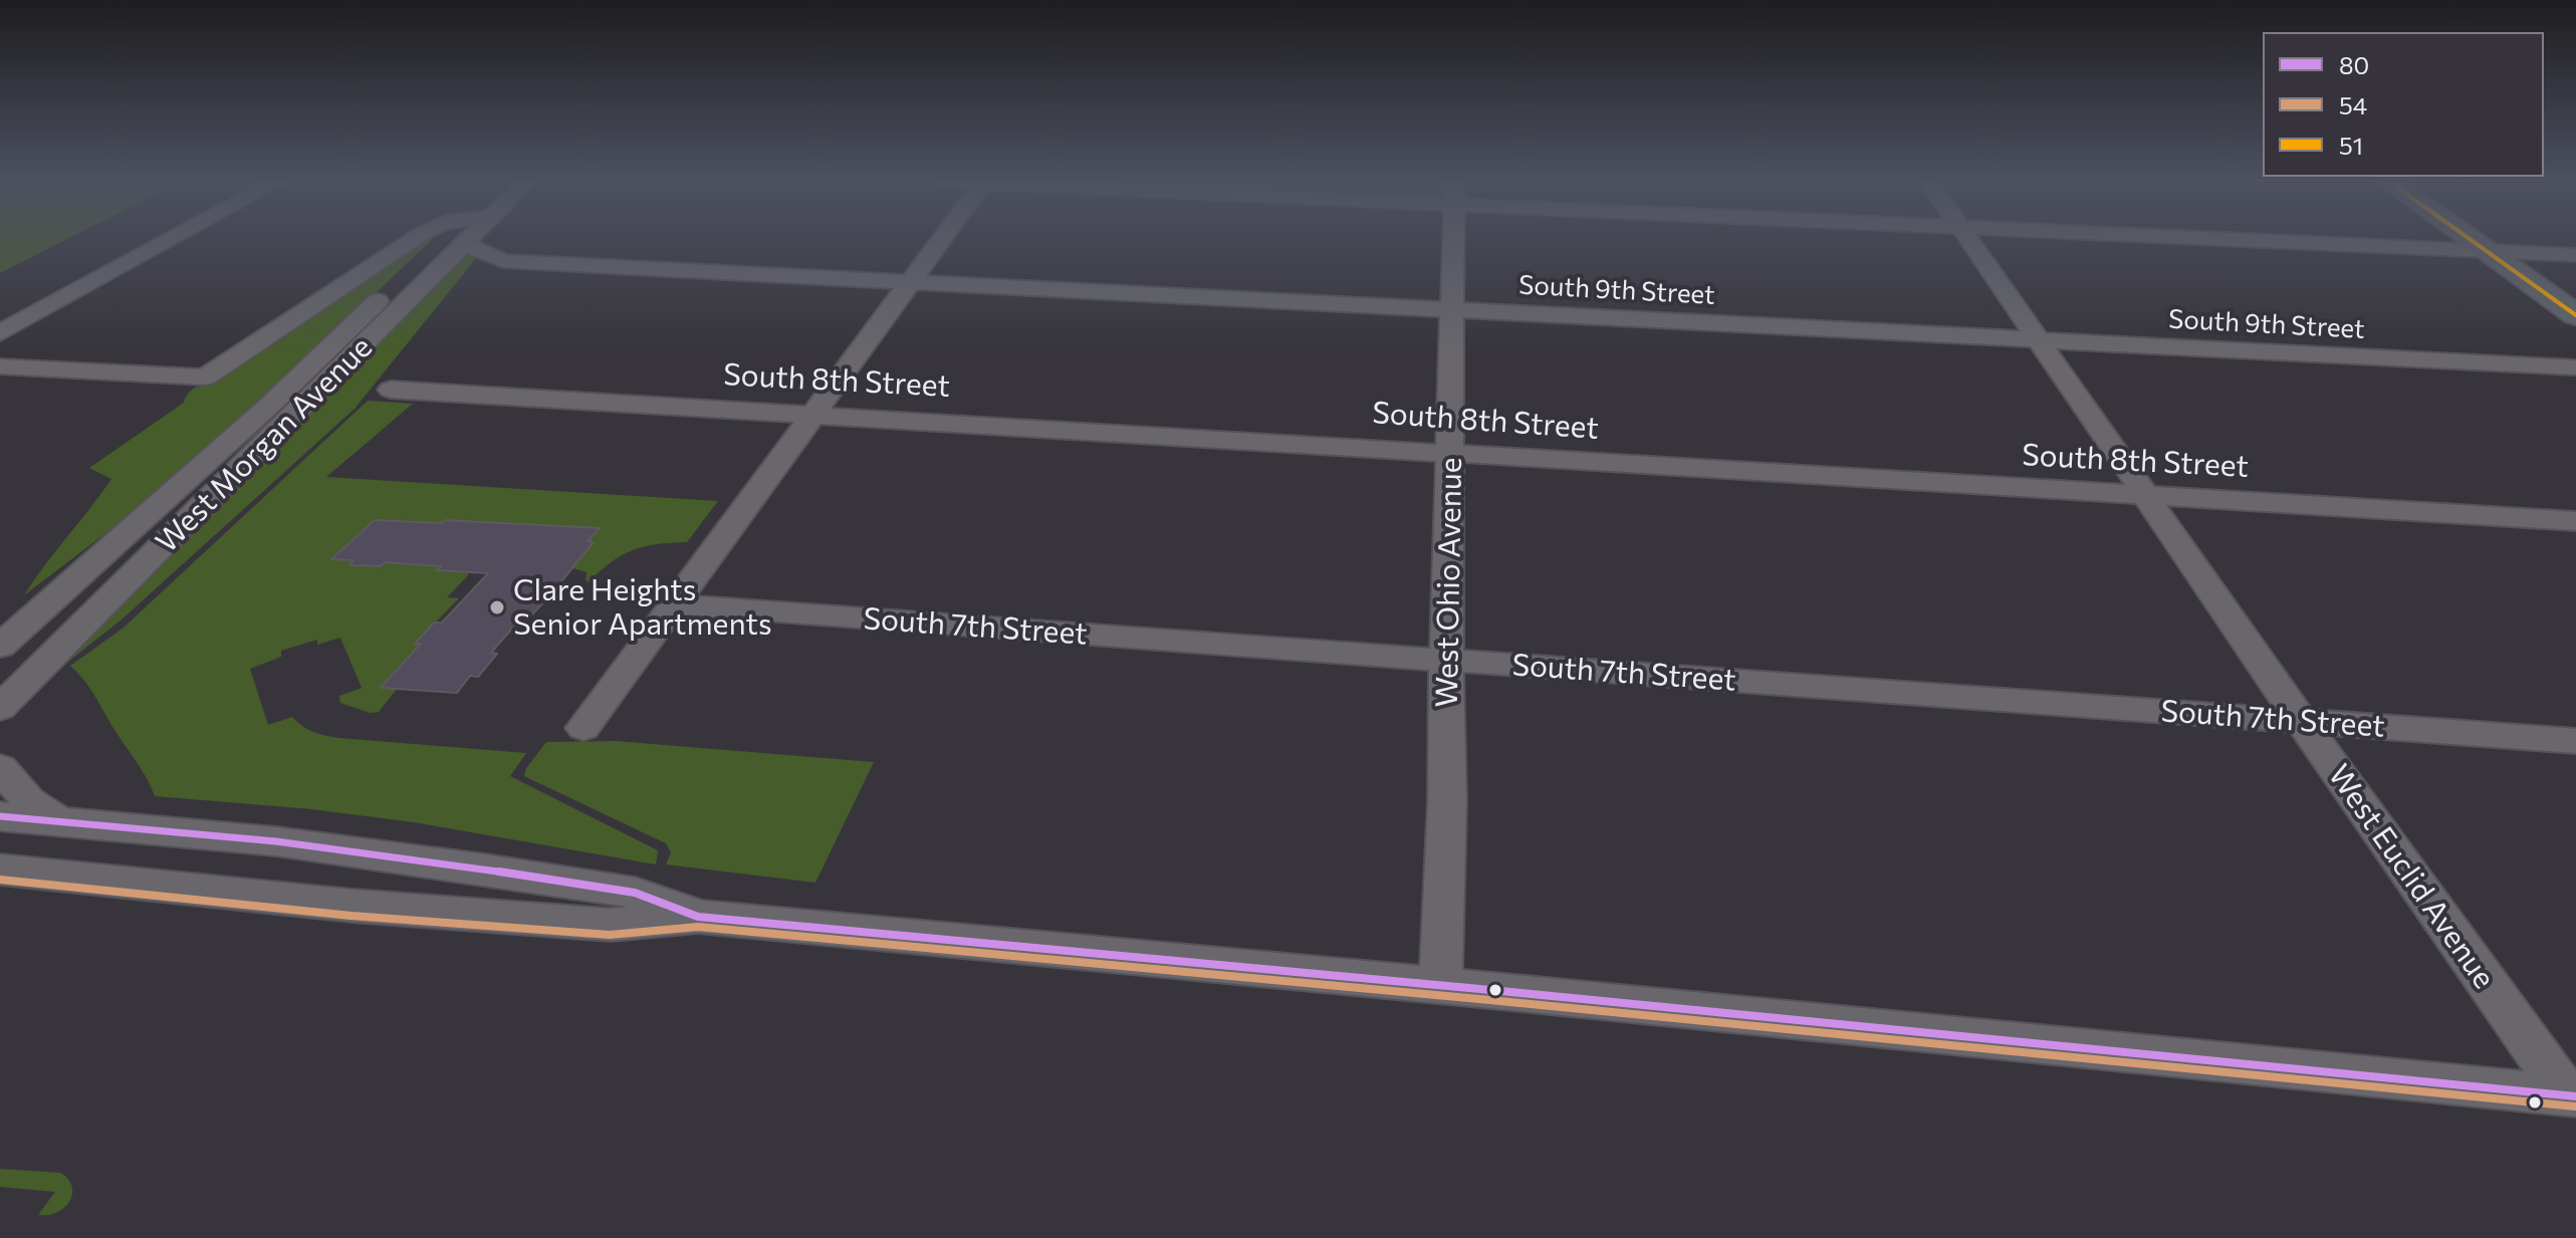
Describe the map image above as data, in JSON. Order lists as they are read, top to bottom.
{
  "streets": {
    "street": [
      "South 9th Street",
      "South 8th Street",
      "West Morgan Avenue",
      "West Ohio Avenue",
      "South 7th Street",
      "West Euclid Avenue"
    ]
  },
  "crossings": [
    ["South 9th Street", "West Morgan Avenue"],
    ["South 9th Street", "West Ohio Avenue"],
    ["South 9th Street", "West Euclid Avenue"],
    ["South 8th Street", "West Ohio Avenue"],
    ["South 8th Street", "West Euclid Avenue"],
    ["West Ohio Avenue", "South 7th Street"],
    ["South 7th Street", "West Euclid Avenue"]
  ],
  "places": ["Clare Heights Senior Apartments"],
  "lines": ["transit line 51", "transit line 80", "transit line 54"],
  "legend": ["80", "54", "51"]
}
